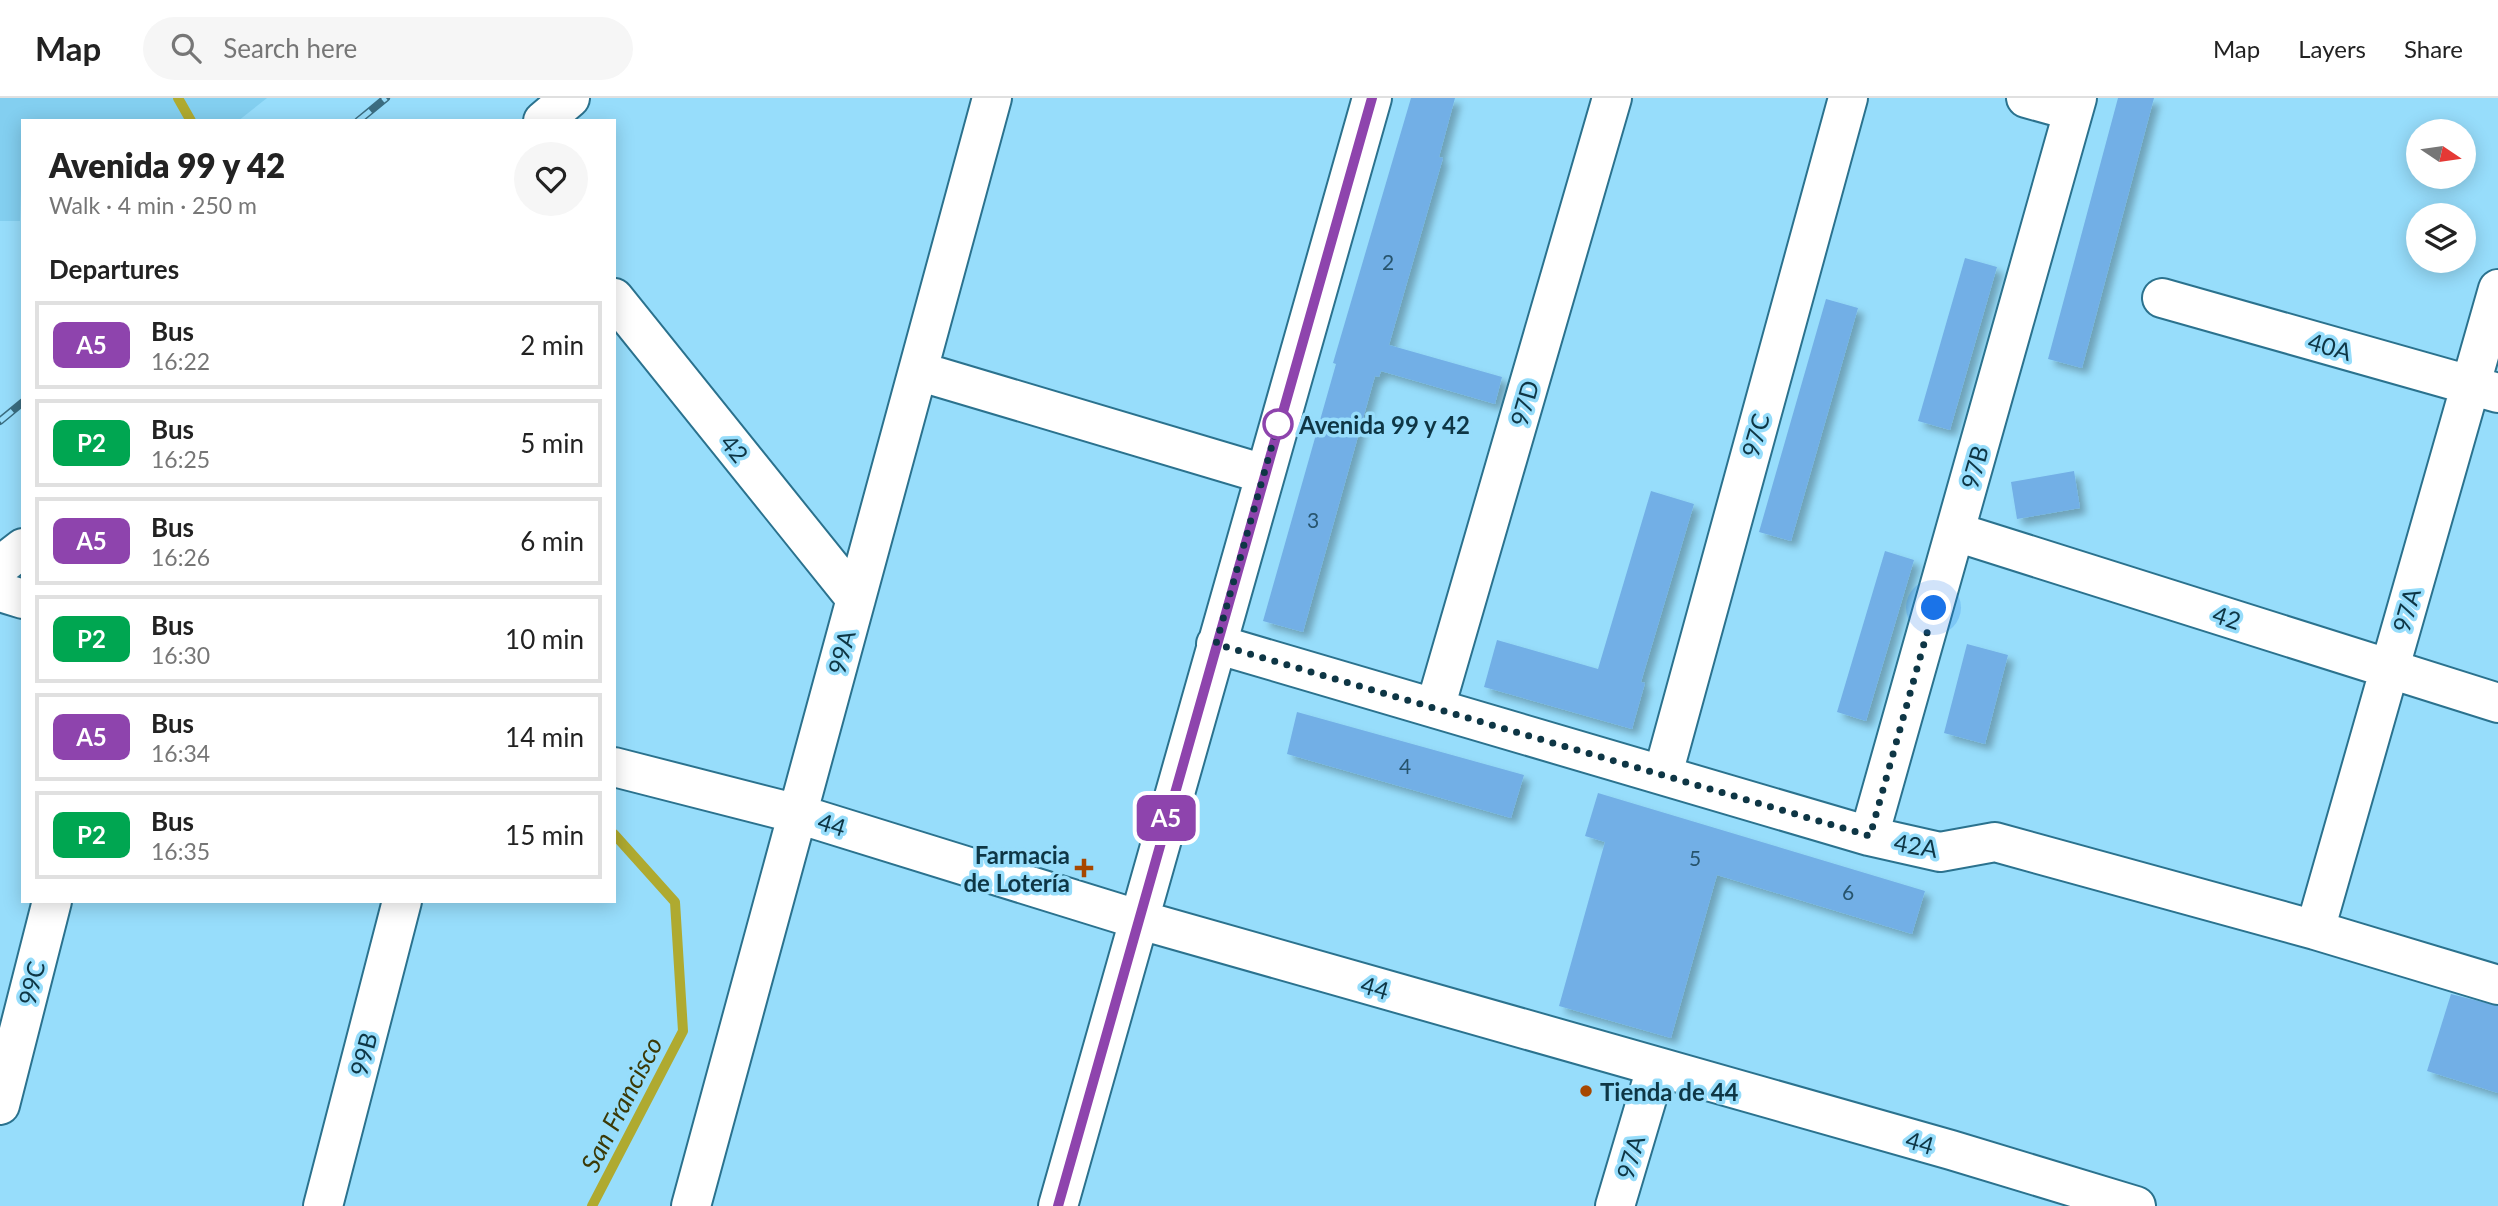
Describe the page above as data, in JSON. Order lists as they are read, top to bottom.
{
  "streets": {
    "street": [
      "40A",
      "97D",
      "97C",
      "42",
      "97B",
      "97A",
      "99A",
      "44",
      "42A",
      "99C",
      "99B"
    ]
  },
  "crossings": [
    ["40A", "97A"],
    ["97D", "42A"],
    ["97C", "42A"],
    ["42", "97B"],
    ["42", "97A"],
    ["42", "99A"],
    ["97B", "42A"],
    ["97A", "44"],
    ["97A", "42A"],
    ["99A", "44"]
  ],
  "water": ["San Francisco"],
  "places": {
    "other": ["Avenida 99 y 42", "Tienda de 44"],
    "health": ["Farmacia de Lotería"]
  },
  "lines": ["bus line A5"],
  "house_numbers": [
    "2",
    "3",
    "4",
    "5",
    "6"
  ],
  "north": "right",
  "page": {
    "header": "Map",
    "search": "Search here",
    "nav": ["Map", "Layers", "Share"],
    "on_map": "A5",
    "heading": [
      ["Avenida 99 y 42", "Walk · 4 min · 250 m"],
      "Departures"
    ],
    "list": [
      {
        "mark": "A5",
        "name": "Bus",
        "note": "16:22",
        "value": "2 min"
      },
      {
        "mark": "P2",
        "name": "Bus",
        "note": "16:25",
        "value": "5 min"
      },
      {
        "mark": "A5",
        "name": "Bus",
        "note": "16:26",
        "value": "6 min"
      },
      {
        "mark": "P2",
        "name": "Bus",
        "note": "16:30",
        "value": "10 min"
      },
      {
        "mark": "A5",
        "name": "Bus",
        "note": "16:34",
        "value": "14 min"
      },
      {
        "mark": "P2",
        "name": "Bus",
        "note": "16:35",
        "value": "15 min"
      }
    ]
  }
}
